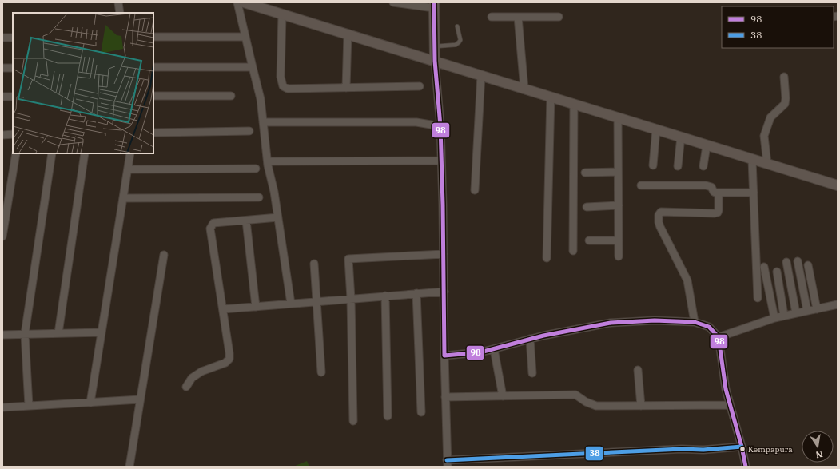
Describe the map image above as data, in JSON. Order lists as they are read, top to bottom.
{
  "places": ["Kempapura"],
  "lines": ["transit line 98", "transit line 38"],
  "legend": ["98", "38"],
  "north": "bottom"
}
